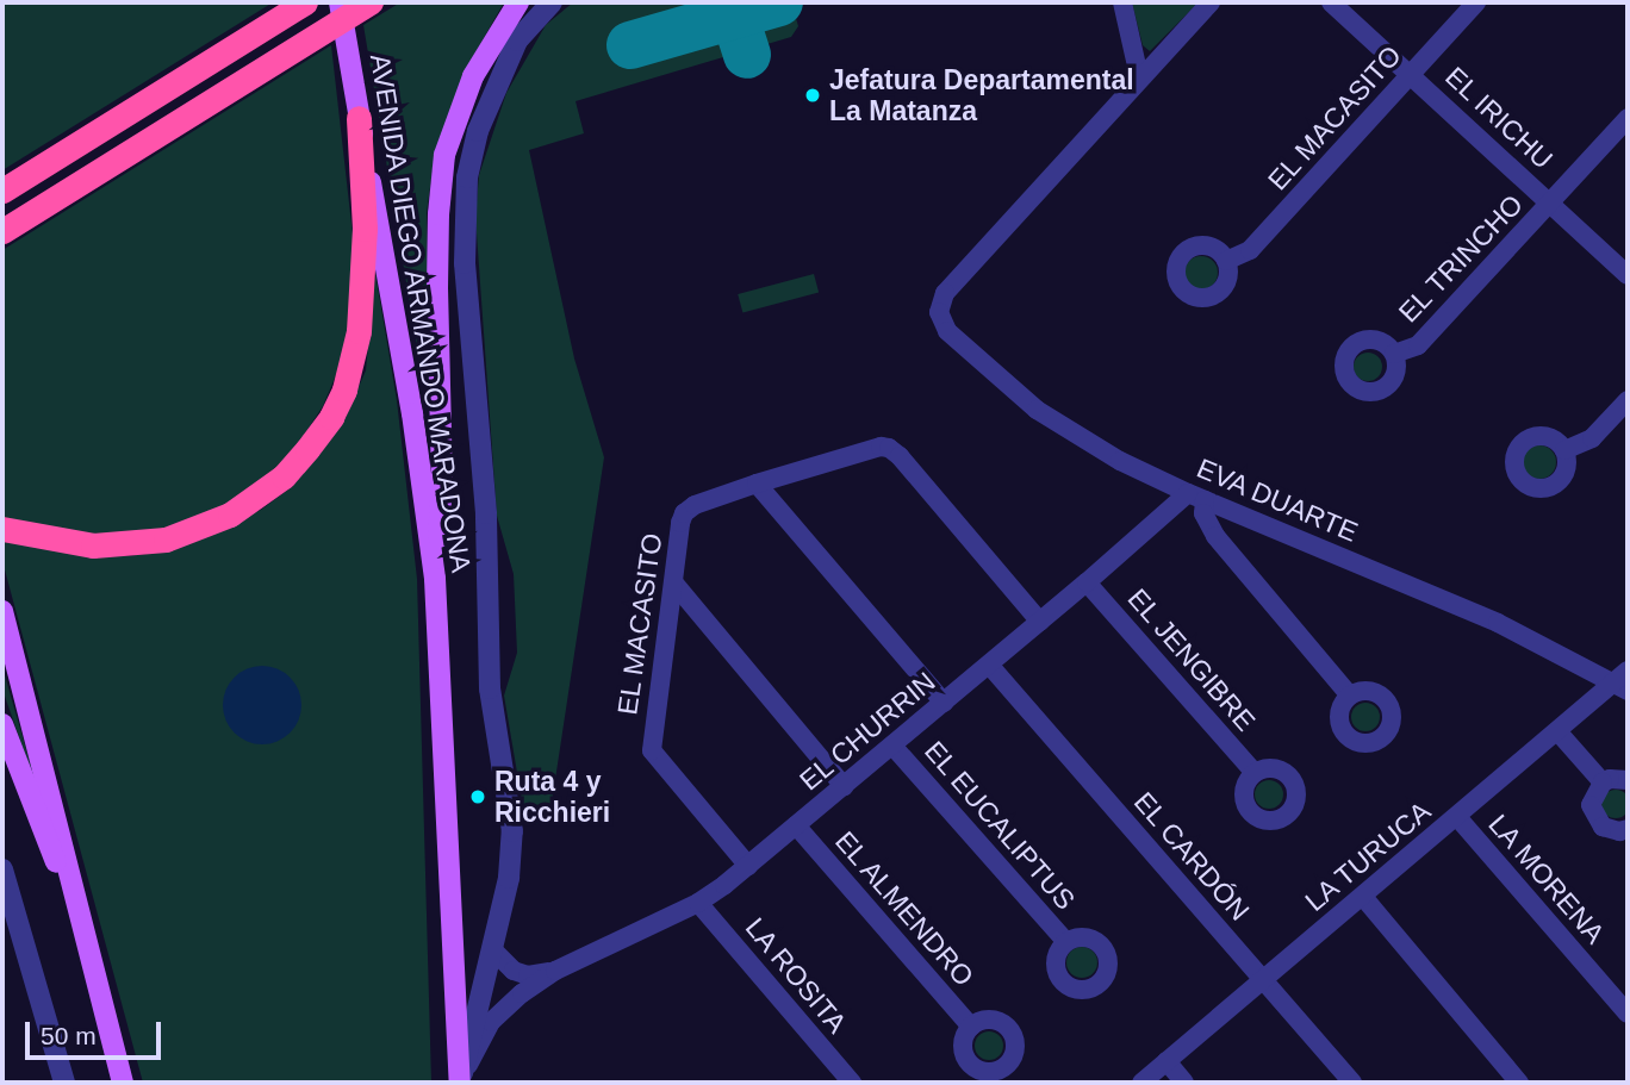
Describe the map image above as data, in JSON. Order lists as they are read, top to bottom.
{
  "streets": {
    "main road": ["AVENIDA DIEGO ARMANDO MARADONA"],
    "street": [
      "EL MACASITO",
      "EL IRICHU",
      "EL TRINCHO",
      "EVA DUARTE",
      "EL JENGIBRE",
      "EL CHURRIN",
      "EL EUCALIPTUS",
      "EL CARDÓN",
      "LA TURUCA",
      "LA MORENA",
      "EL ALMENDRO",
      "LA ROSITA"
    ]
  },
  "crossings": [
    ["EL MACASITO", "EL IRICHU"],
    ["EL MACASITO", "EL CHURRIN"],
    ["EL IRICHU", "EL TRINCHO"],
    ["AVENIDA DIEGO ARMANDO MARADONA", "EL CHURRIN"],
    ["EVA DUARTE", "EL CHURRIN"],
    ["EVA DUARTE", "LA TURUCA"],
    ["EL JENGIBRE", "EL CHURRIN"],
    ["EL CHURRIN", "EL EUCALIPTUS"],
    ["EL CHURRIN", "EL CARDÓN"],
    ["EL CHURRIN", "EL ALMENDRO"],
    ["EL CHURRIN", "LA ROSITA"],
    ["EL CARDÓN", "LA TURUCA"],
    ["LA TURUCA", "LA MORENA"]
  ],
  "places": ["Jefatura Departamental La Matanza", "Ruta 4 y Ricchieri"],
  "scale_bar": "50 m"
}
